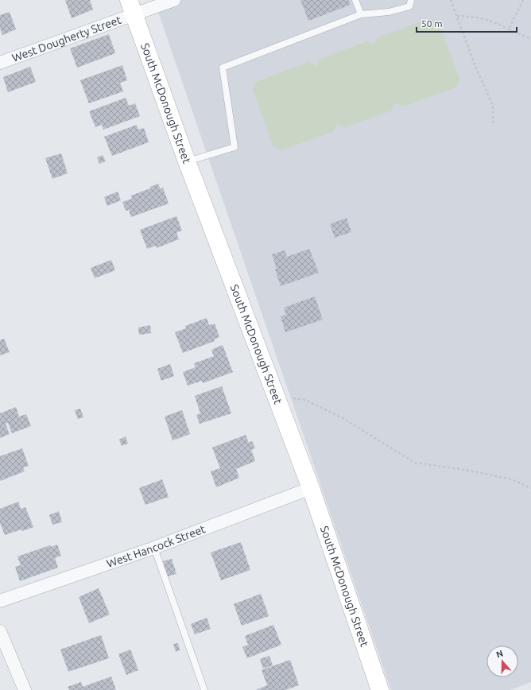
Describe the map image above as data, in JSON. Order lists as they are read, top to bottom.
{
  "streets": {
    "street": ["West Dougherty Street", "South McDonough Street", "West Hancock Street"]
  },
  "crossings": [
    ["West Dougherty Street", "South McDonough Street"],
    ["South McDonough Street", "West Hancock Street"]
  ],
  "scale_bar": "50 m",
  "north": "top"
}
